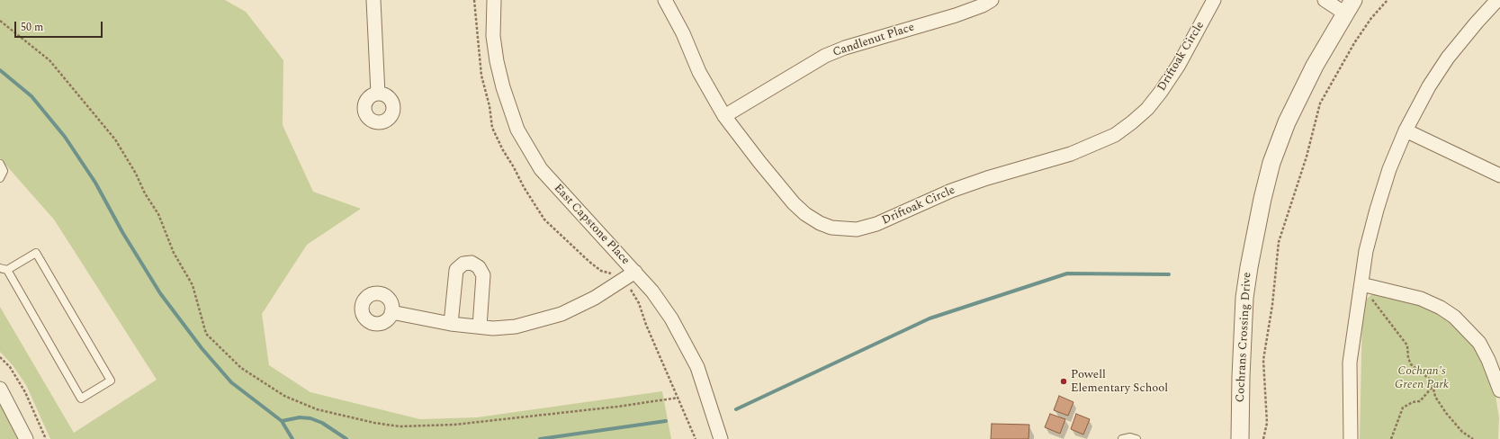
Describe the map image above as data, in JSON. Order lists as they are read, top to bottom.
{
  "streets": {
    "street": [
      "Candlenut Place",
      "Driftoak Circle",
      "East Capstone Place",
      "Cochrans Crossing Drive"
    ]
  },
  "crossings": [
    ["Candlenut Place", "Driftoak Circle"]
  ],
  "parks": ["Cochran's Green Park"],
  "places": ["Powell Elementary School"],
  "scale_bar": "50 m"
}
